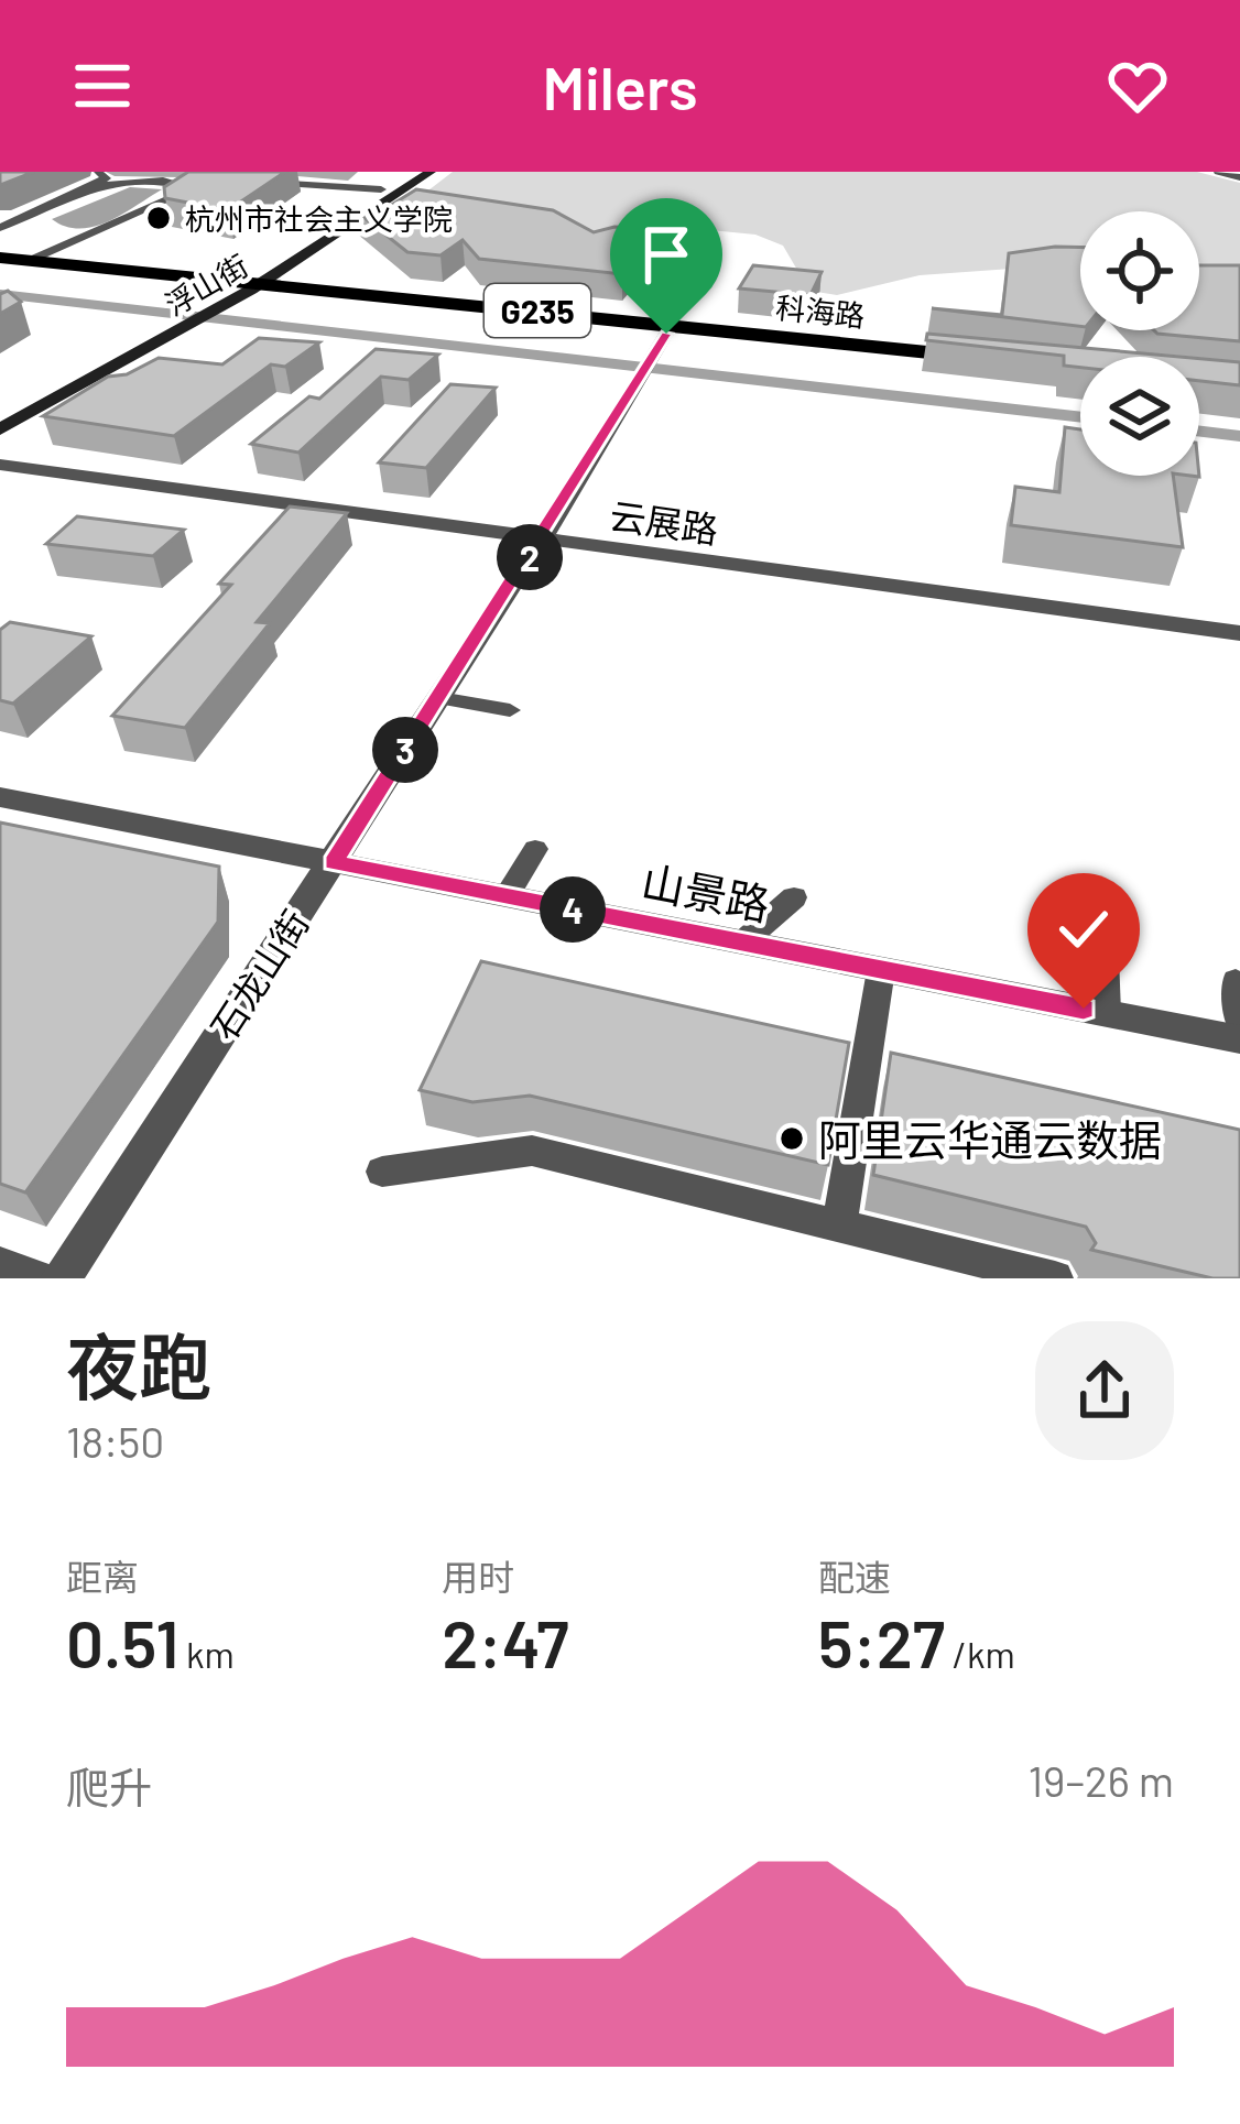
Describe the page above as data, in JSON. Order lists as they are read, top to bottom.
{
  "streets": {
    "highway": ["G235", "科海路"],
    "main road": ["浮山街"],
    "street": ["云展路", "山景路", "石龙山街"]
  },
  "crossings": [
    ["浮山街", "科海路"],
    ["科海路", "石龙山街"],
    ["云展路", "石龙山街"],
    ["山景路", "石龙山街"]
  ],
  "places": ["杭州市社会主义学院", "阿里云华通云数据"],
  "page": {
    "header": "Milers",
    "pins": ["2", "3", "4"],
    "heading": ["夜跑", "18:50"],
    "stats": [
      ["距离", "0.51 km"],
      ["用时", "2:47"],
      ["配速", "5:27 /km"]
    ],
    "chart": ["爬升", "19–26 m"]
  }
}
